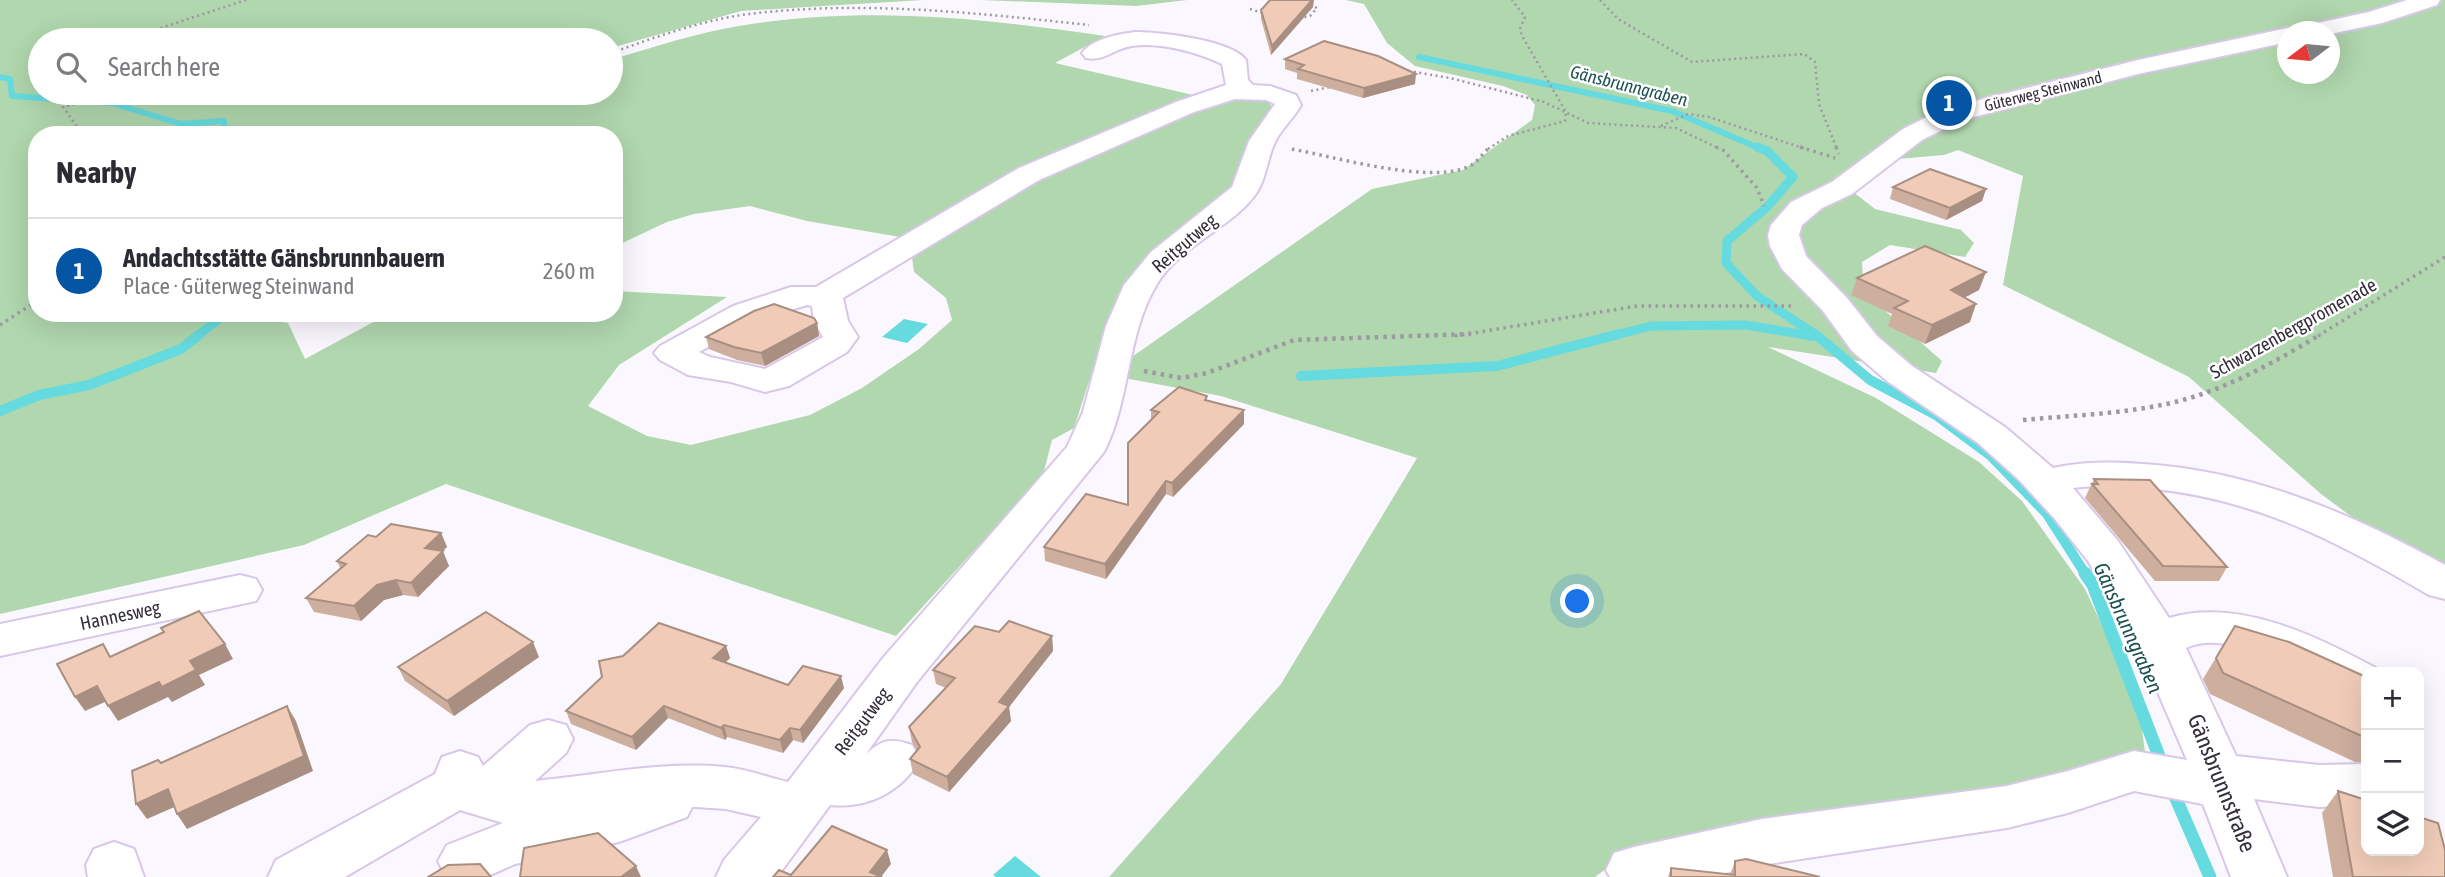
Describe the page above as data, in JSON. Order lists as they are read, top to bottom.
{
  "streets": {
    "street": [
      "Güterweg Steinwand",
      "Reitgutweg",
      "Hannesweg",
      "Gänsbrunnstraße"
    ],
    "path": ["Schwarzenbergpromenade"]
  },
  "crossings": [
    ["Güterweg Steinwand", "Schwarzenbergpromenade"],
    ["Güterweg Steinwand", "Gänsbrunnstraße"],
    ["Schwarzenbergpromenade", "Gänsbrunnstraße"]
  ],
  "water": ["Gänsbrunngraben"],
  "north": "left",
  "page": {
    "search": "Search here",
    "pins": "1",
    "heading": "Nearby",
    "list": [
      {
        "mark": "1",
        "name": "Andachtsstätte Gänsbrunnbauern",
        "note": "Place · Güterweg Steinwand",
        "value": "260 m"
      }
    ],
    "map_buttons": ["+", "−"]
  }
}
